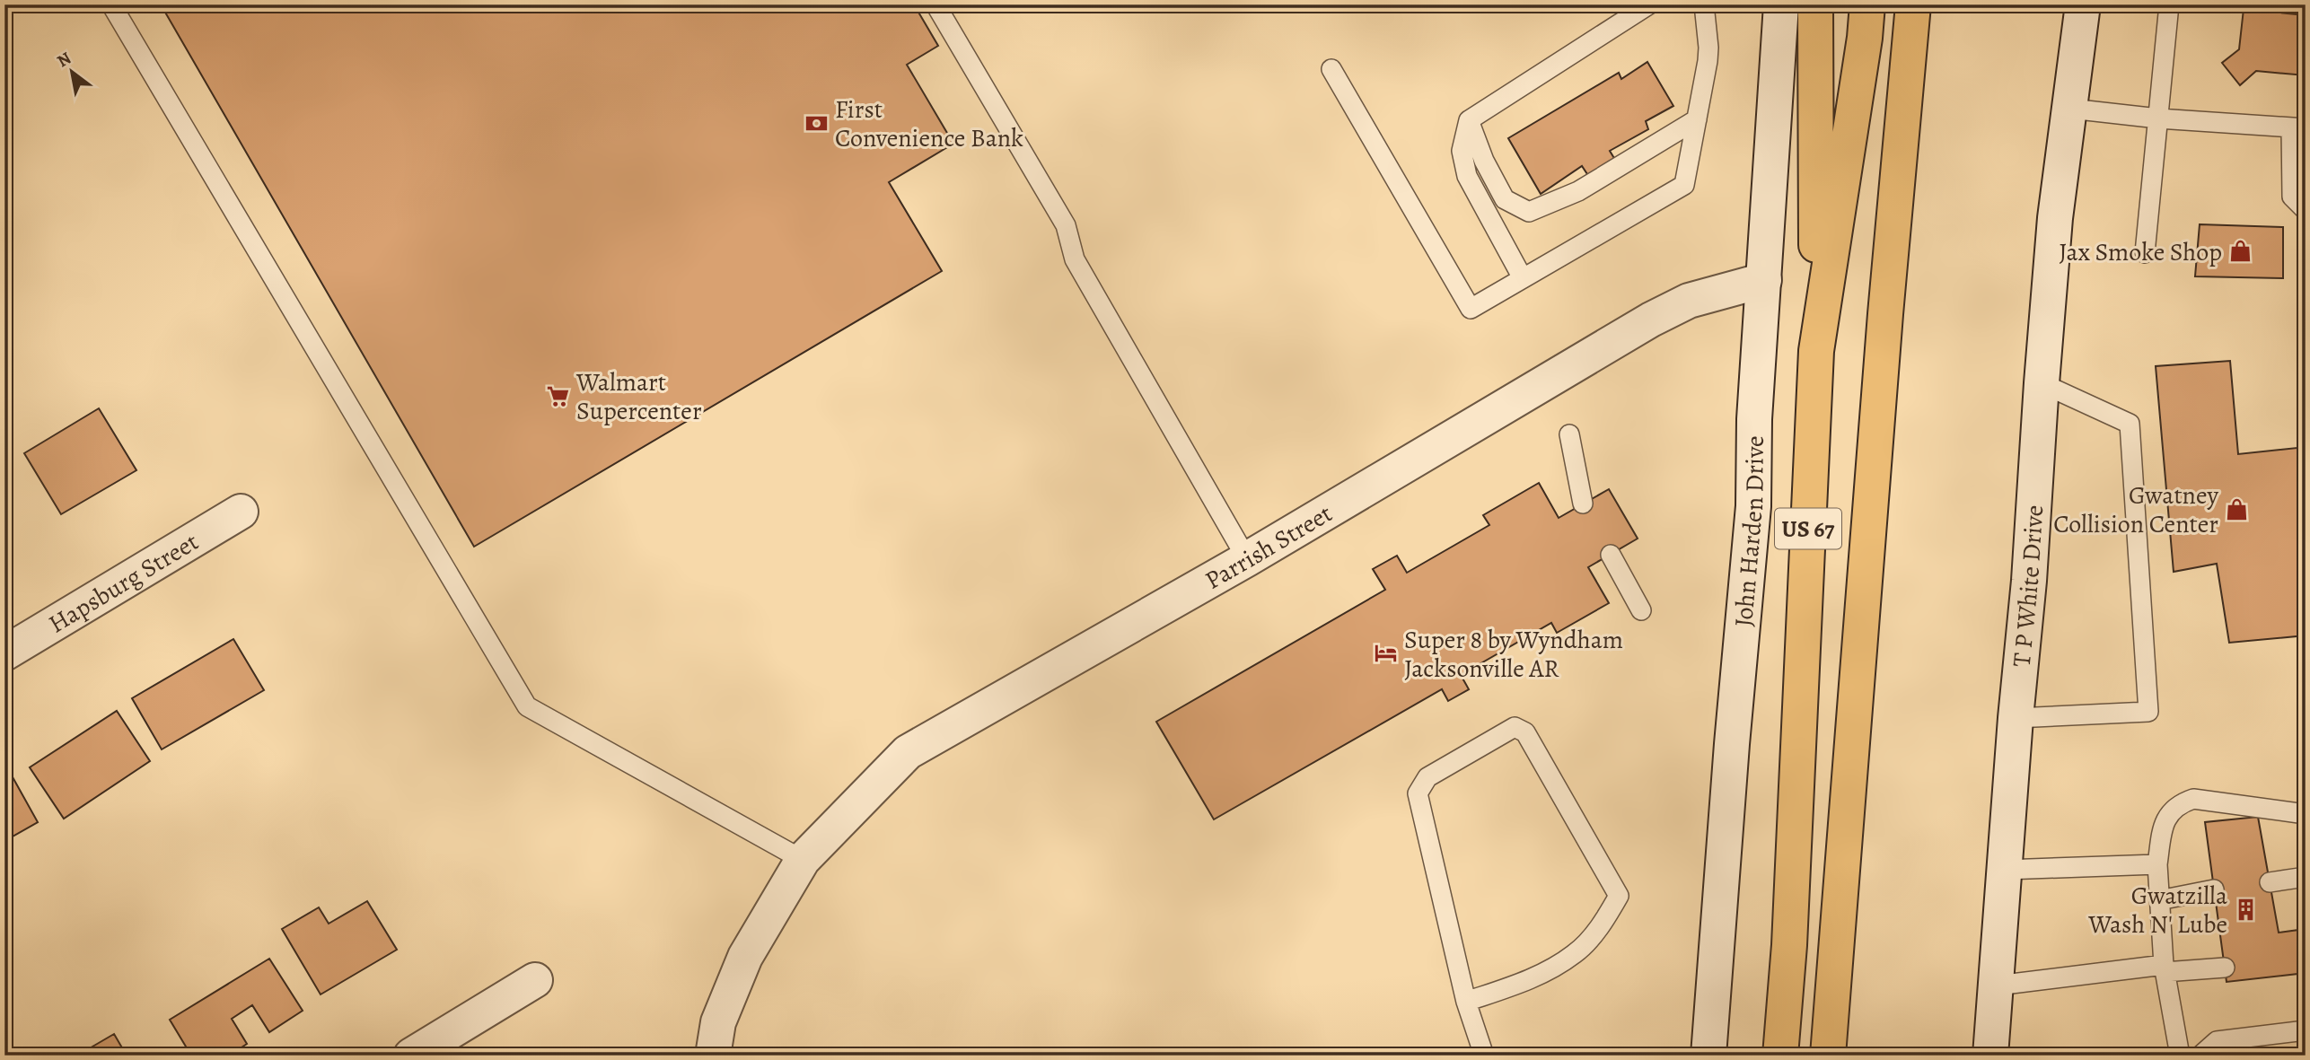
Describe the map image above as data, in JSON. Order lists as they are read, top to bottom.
{
  "streets": {
    "highway": ["US 67"],
    "main road": [
      "John Harden Drive",
      "Parrish Street",
      "Hapsburg Street",
      "T P White Drive"
    ]
  },
  "crossings": [
    ["John Harden Drive", "Parrish Street"]
  ],
  "places": {
    "bank": ["First Convenience Bank"],
    "shop": ["Jax Smoke Shop", "Gwatney Collision Center"],
    "supermarket": ["Walmart Supercenter"],
    "hotel": ["Super 8 by Wyndham Jacksonville AR"],
    "building": ["Gwatzilla Wash N' Lube"]
  },
  "north": "top left"
}
